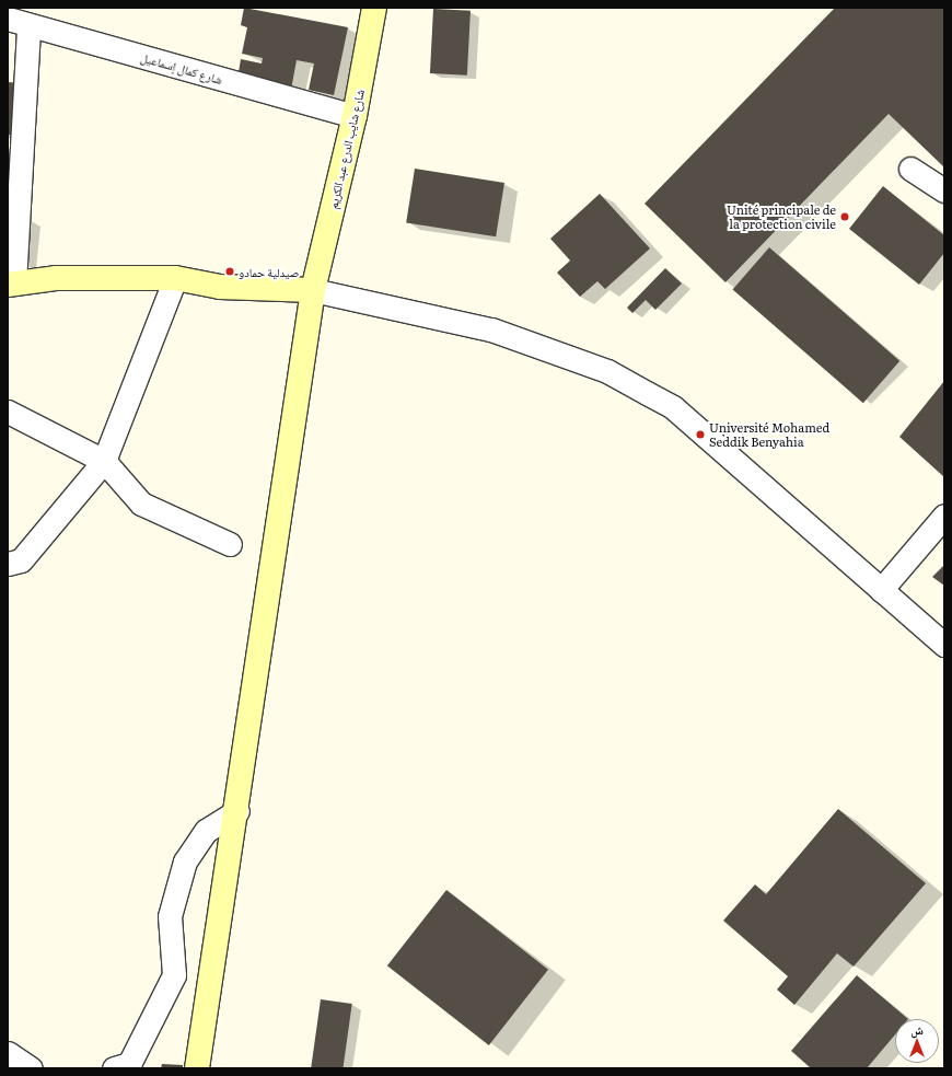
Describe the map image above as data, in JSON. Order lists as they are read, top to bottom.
{
  "streets": {
    "main road": ["شارع شايب الدرع عبد الكريم"],
    "street": ["شارع كمال إسماعيل"]
  },
  "crossings": [
    ["شارع كمال إسماعيل", "شارع شايب الدرع عبد الكريم"]
  ],
  "places": ["Unité principale de la protection civile", "صيدلية حمادو", "Université Mohamed Seddik Benyahia"],
  "north": "top"
}
